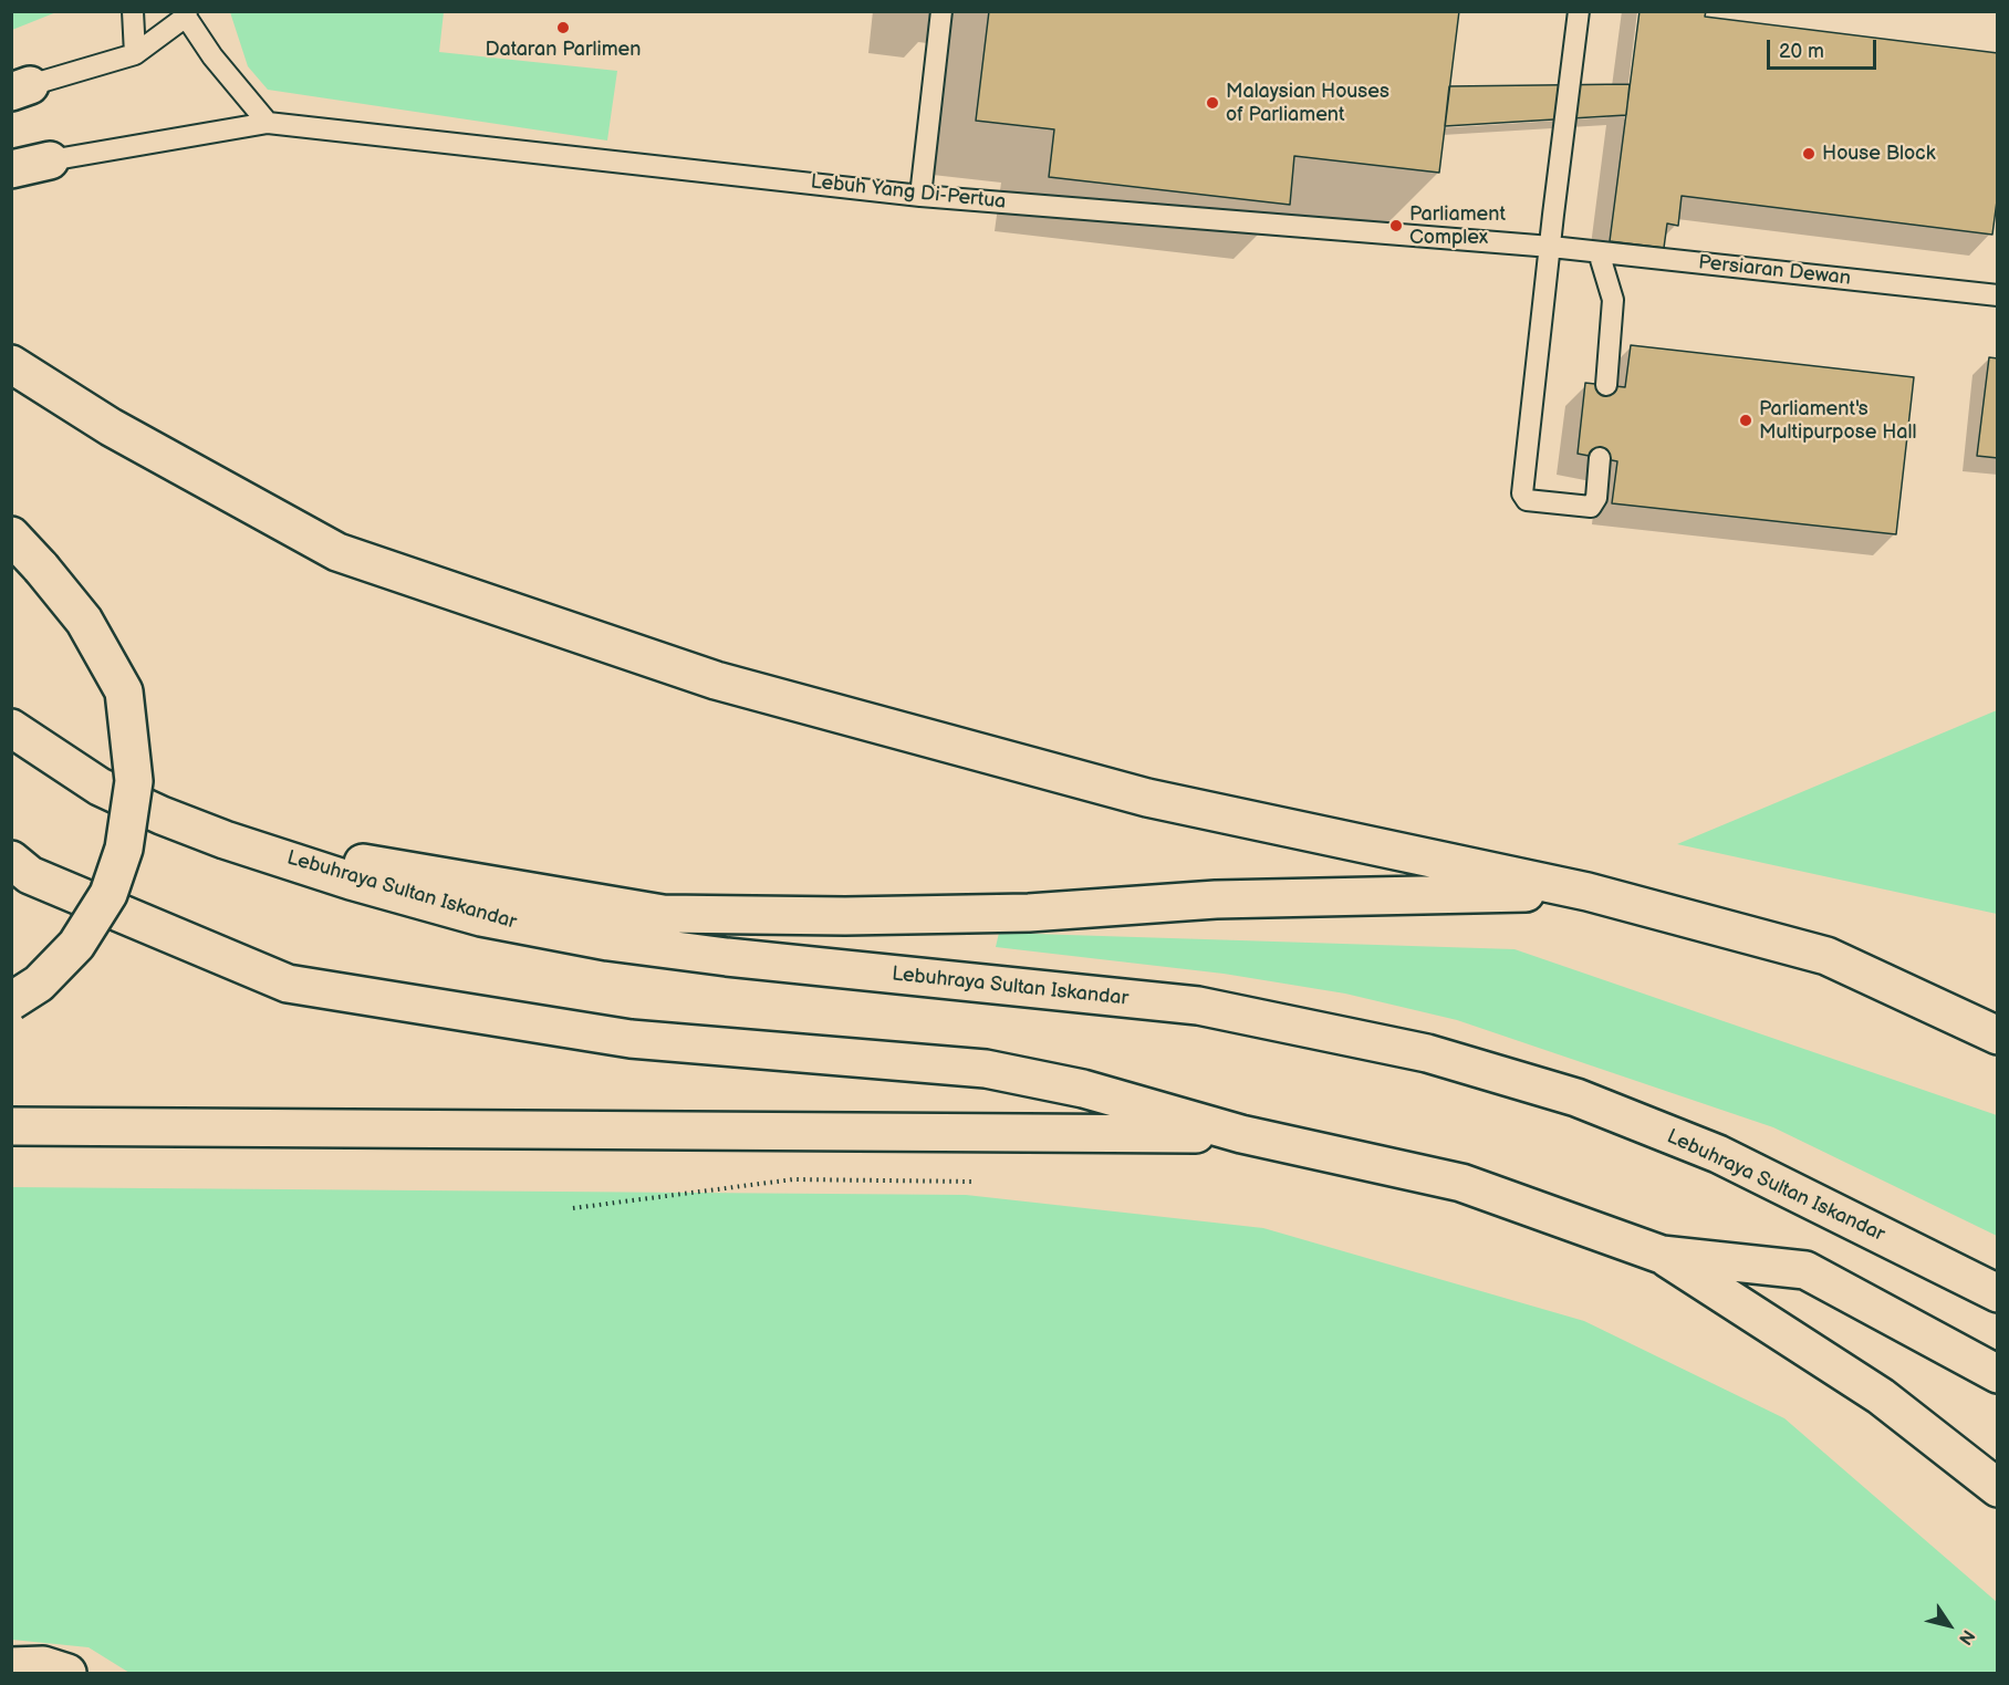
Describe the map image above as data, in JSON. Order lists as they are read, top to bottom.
{
  "streets": {
    "main road": ["Lebuhraya Sultan Iskandar"],
    "lane": ["Lebuh Yang Di-Pertua", "Persiaran Dewan"]
  },
  "crossings": [
    ["Lebuh Yang Di-Pertua", "Persiaran Dewan"]
  ],
  "places": [
    "Dataran Parlimen",
    "Malaysian Houses of Parliament",
    "House Block",
    "Parliament Complex",
    "Parliament's Multipurpose Hall"
  ],
  "scale_bar": "20 m",
  "north": "bottom right"
}
